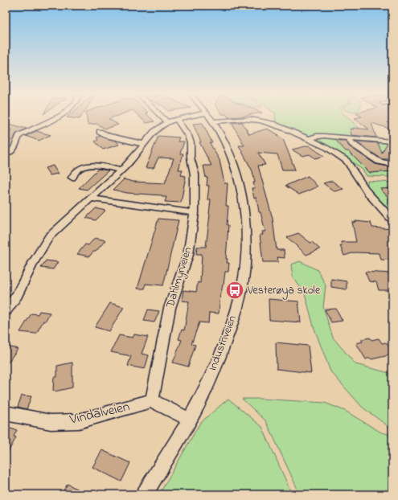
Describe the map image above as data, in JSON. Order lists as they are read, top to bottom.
{
  "streets": {
    "street": ["Dahlmyrveien", "Industriveien", "Vindalveien"]
  },
  "crossings": [
    ["Dahlmyrveien", "Vindalveien"]
  ],
  "places": {
    "bus stop": ["Vesterøya skole"]
  }
}
